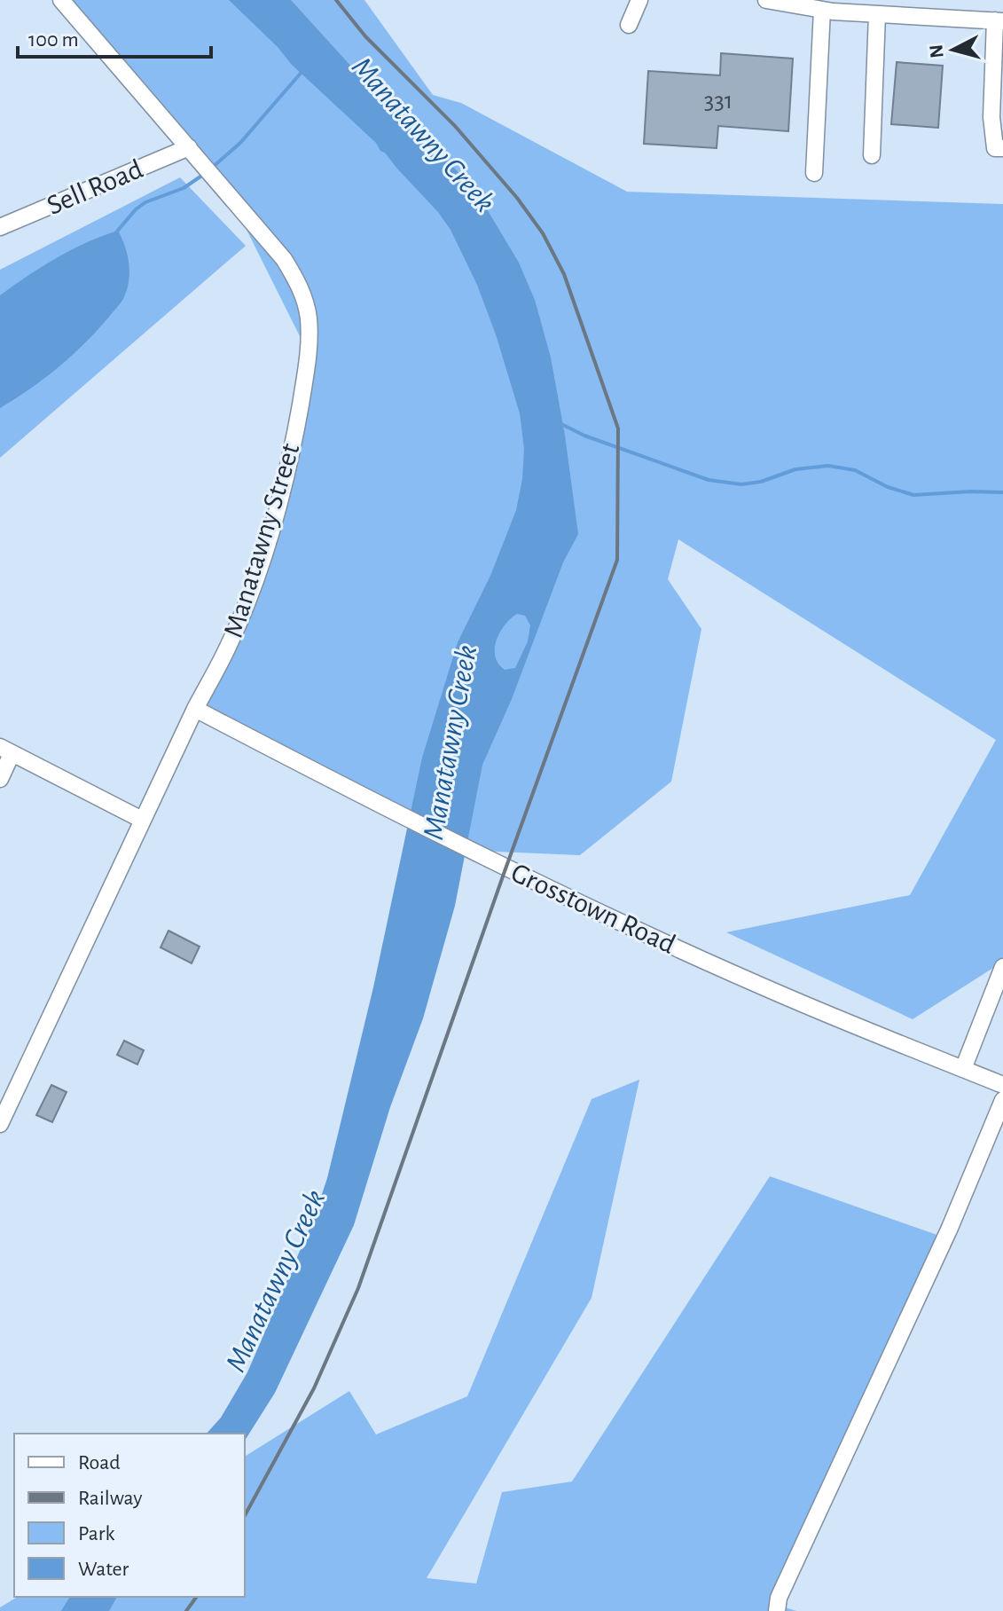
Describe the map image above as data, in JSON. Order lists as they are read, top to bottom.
{
  "streets": {
    "street": ["Sell Road", "Manatawny Street", "Grosstown Road"]
  },
  "crossings": [
    ["Sell Road", "Manatawny Street"],
    ["Manatawny Street", "Grosstown Road"]
  ],
  "water": ["Manatawny Creek"],
  "house_numbers": ["331"],
  "legend": [
    "Road",
    "Railway",
    "Park",
    "Water"
  ],
  "scale_bar": "100 m",
  "north": "left"
}
